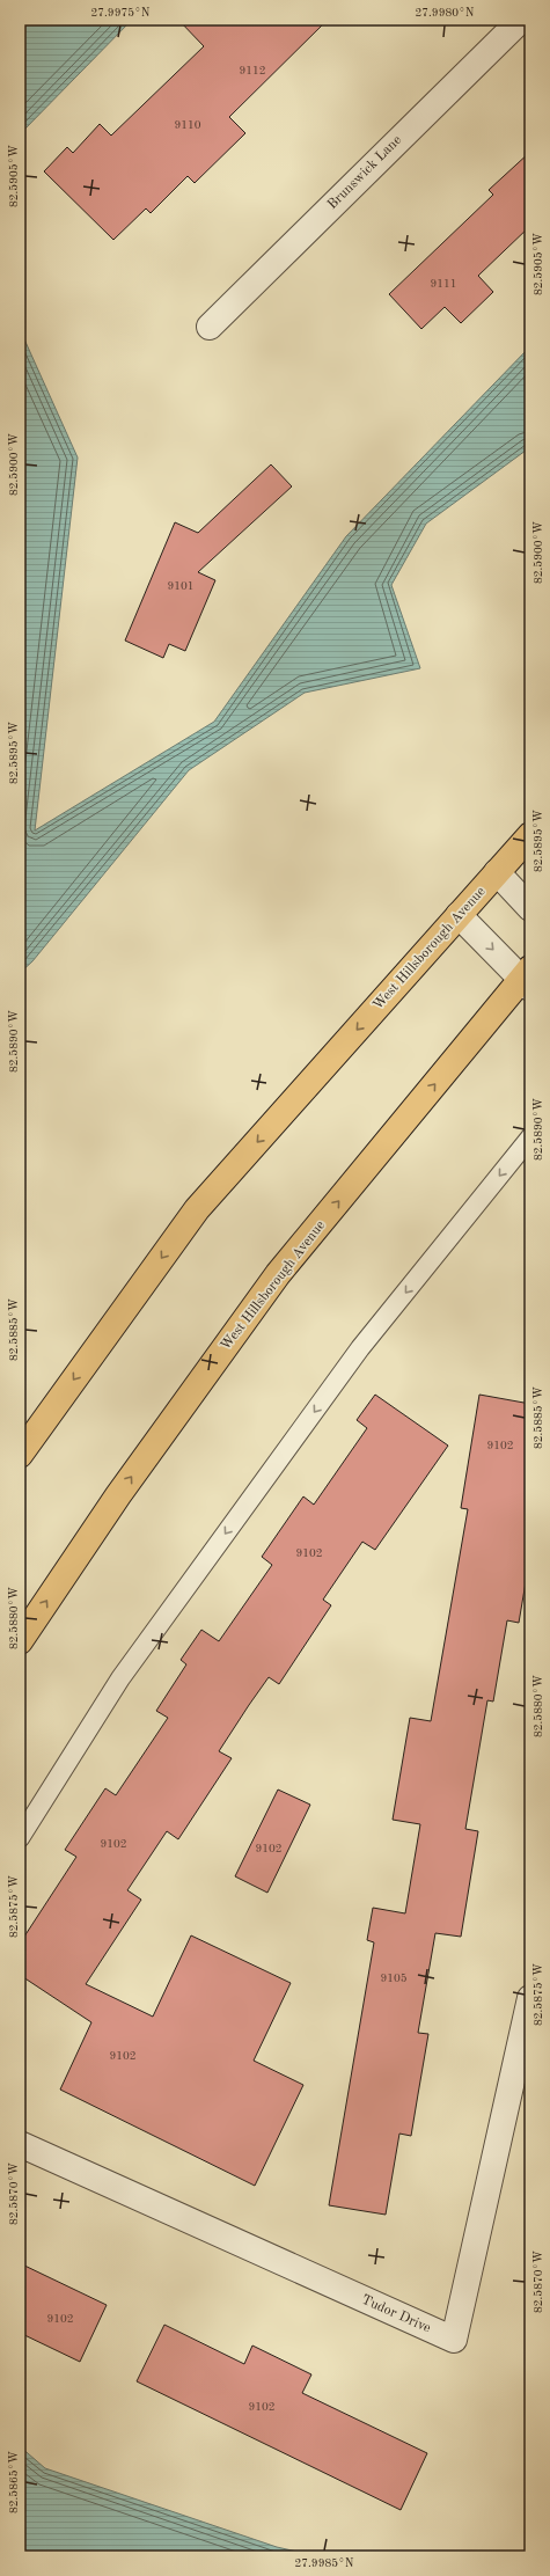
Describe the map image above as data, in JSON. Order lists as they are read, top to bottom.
{
  "streets": {
    "main road": ["West Hillsborough Avenue"],
    "street": ["Brunswick Lane", "Tudor Drive"]
  },
  "house_numbers": [
    "9112",
    "9110",
    "9111",
    "9101",
    "9102",
    "9102",
    "9102",
    "9102",
    "9105",
    "9102",
    "9102",
    "9102"
  ],
  "coordinates": [
    "27.9975°N",
    "27.9980°N",
    "82.5905°W",
    "82.5900°W",
    "82.5895°W",
    "82.5890°W",
    "82.5885°W",
    "82.5880°W",
    "82.5875°W",
    "82.5870°W",
    "82.5865°W",
    "27.9985°N"
  ]
}
